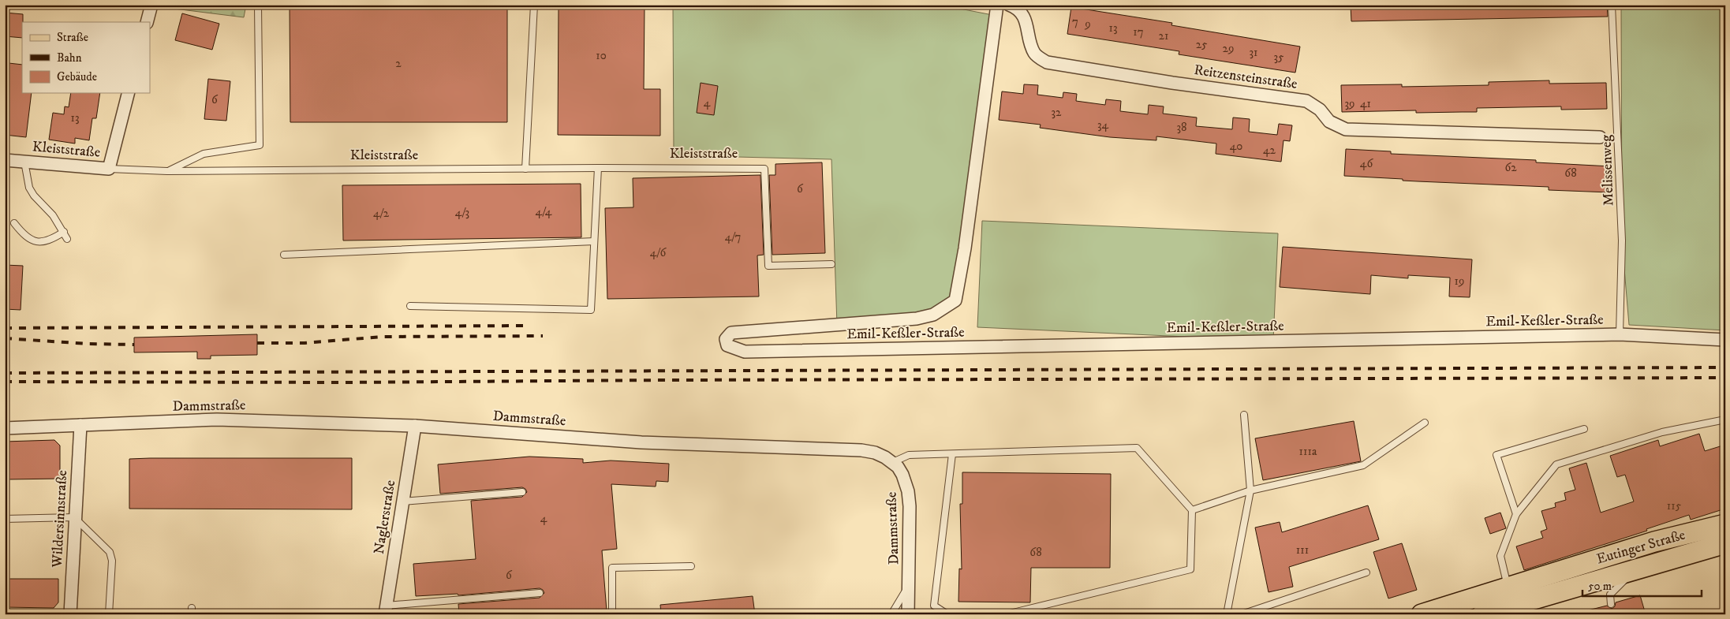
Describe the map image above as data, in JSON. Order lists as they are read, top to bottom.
{
  "streets": {
    "main road": ["Eutinger Straße"],
    "street": [
      "Reitzensteinstraße",
      "Kleiststraße",
      "Emil-Keßler-Straße",
      "Dammstraße",
      "Naglerstraße",
      "Wildersinnstraße"
    ],
    "lane": ["Melissenweg"]
  },
  "crossings": [
    ["Melissenweg", "Emil-Keßler-Straße"],
    ["Dammstraße", "Naglerstraße"],
    ["Dammstraße", "Wildersinnstraße"]
  ],
  "house_numbers": [
    "7",
    "9",
    "13",
    "17",
    "21",
    "25",
    "29",
    "31",
    "10",
    "35",
    "2",
    "6",
    "4",
    "39",
    "41",
    "32",
    "13",
    "34",
    "38",
    "40",
    "42",
    "46",
    "62",
    "68",
    "6",
    "4/4",
    "4/3",
    "4/2",
    "4/7",
    "4/6",
    "19",
    "111a",
    "115",
    "4",
    "111",
    "68",
    "6"
  ],
  "legend": ["Straße", "Bahn", "Gebäude"],
  "scale_bar": "50 m"
}
